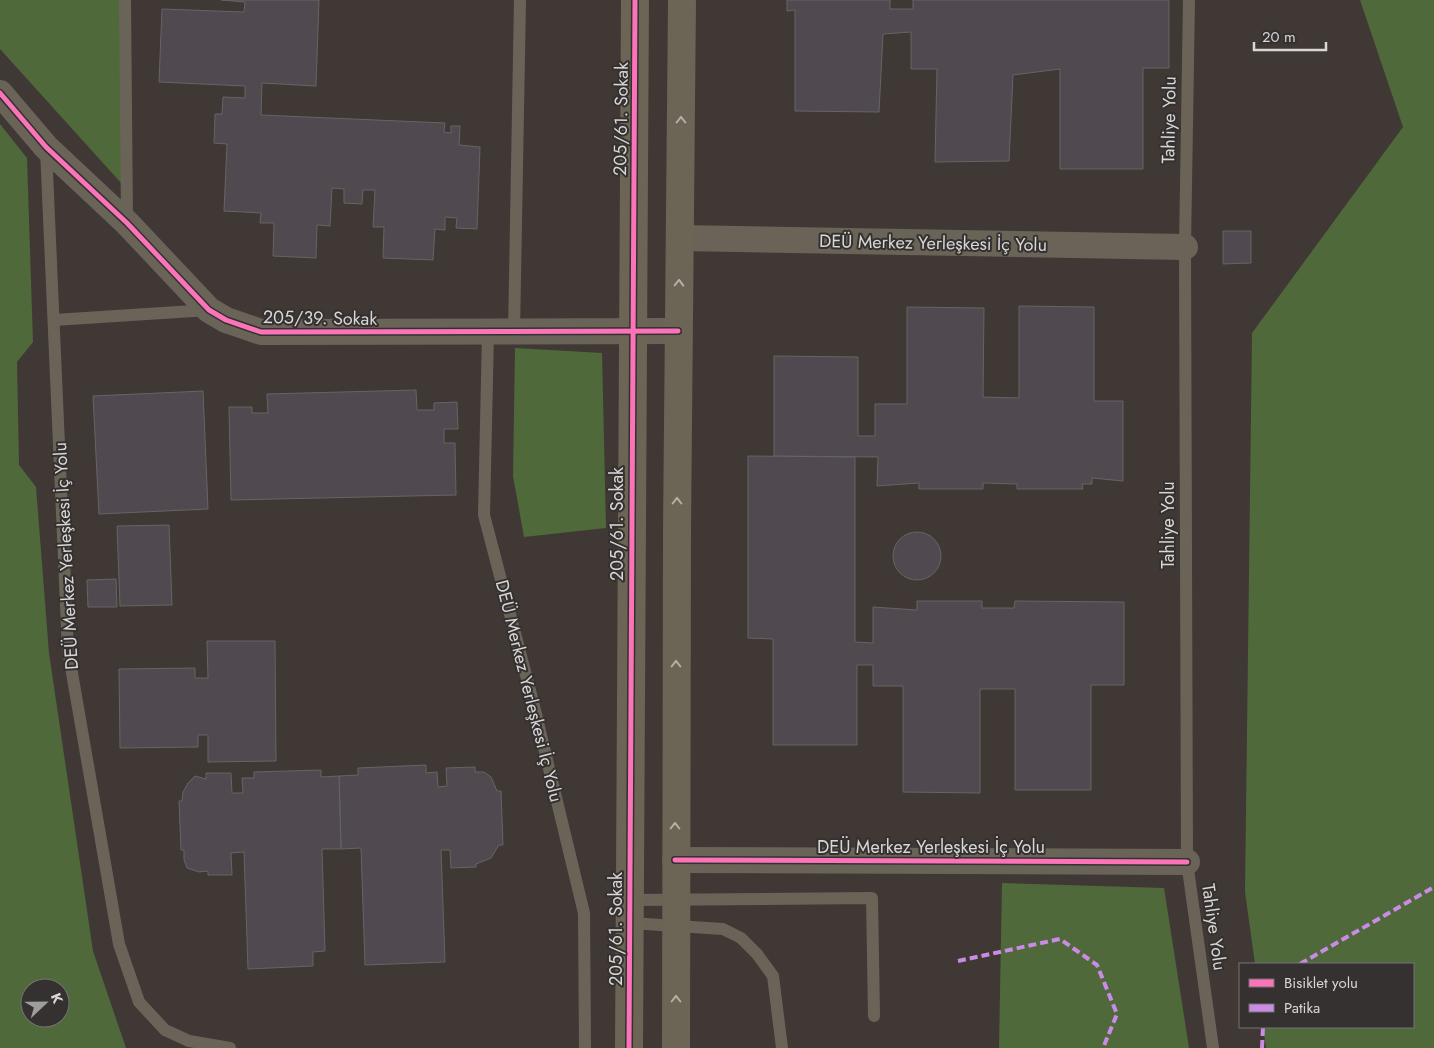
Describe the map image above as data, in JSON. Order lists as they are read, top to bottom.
{
  "streets": {
    "main road": ["205/61. Sokak"],
    "street": ["DEÜ Merkez Yerleşkesi İç Yolu", "205/39. Sokak"],
    "lane": ["Tahliye Yolu"]
  },
  "crossings": [
    ["205/61. Sokak", "205/39. Sokak"],
    ["Tahliye Yolu", "DEÜ Merkez Yerleşkesi İç Yolu"],
    ["DEÜ Merkez Yerleşkesi İç Yolu", "205/39. Sokak"]
  ],
  "legend": ["Bisiklet yolu", "Patika"],
  "scale_bar": "20 m",
  "north": "right"
}
